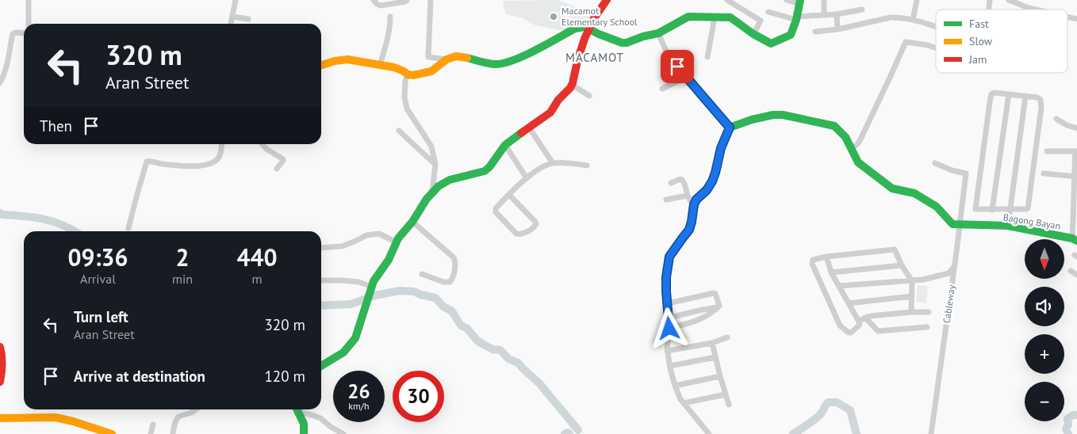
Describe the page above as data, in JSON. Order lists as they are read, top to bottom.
{
  "streets": {
    "street": ["Bagong Bayan", "Cableway"]
  },
  "crossings": [
    ["Bagong Bayan", "Cableway"]
  ],
  "districts": ["MACAMOT"],
  "places": ["Macamot Elementary School"],
  "legend": ["Fast", "Slow", "Jam"],
  "north": "bottom",
  "page": {
    "turn": ["320 m", "Aran Street"],
    "then": "Then",
    "eta": [
      "09:36",
      "Arrival",
      "2",
      "min",
      "440",
      "m"
    ],
    "map_buttons": ["+", "−"],
    "list": [
      {
        "name": "Turn left",
        "note": "Aran Street",
        "value": "320 m"
      },
      {
        "name": "Arrive at destination",
        "value": "120 m"
      }
    ],
    "speed": "26 km/h",
    "limit": "30"
  }
}
